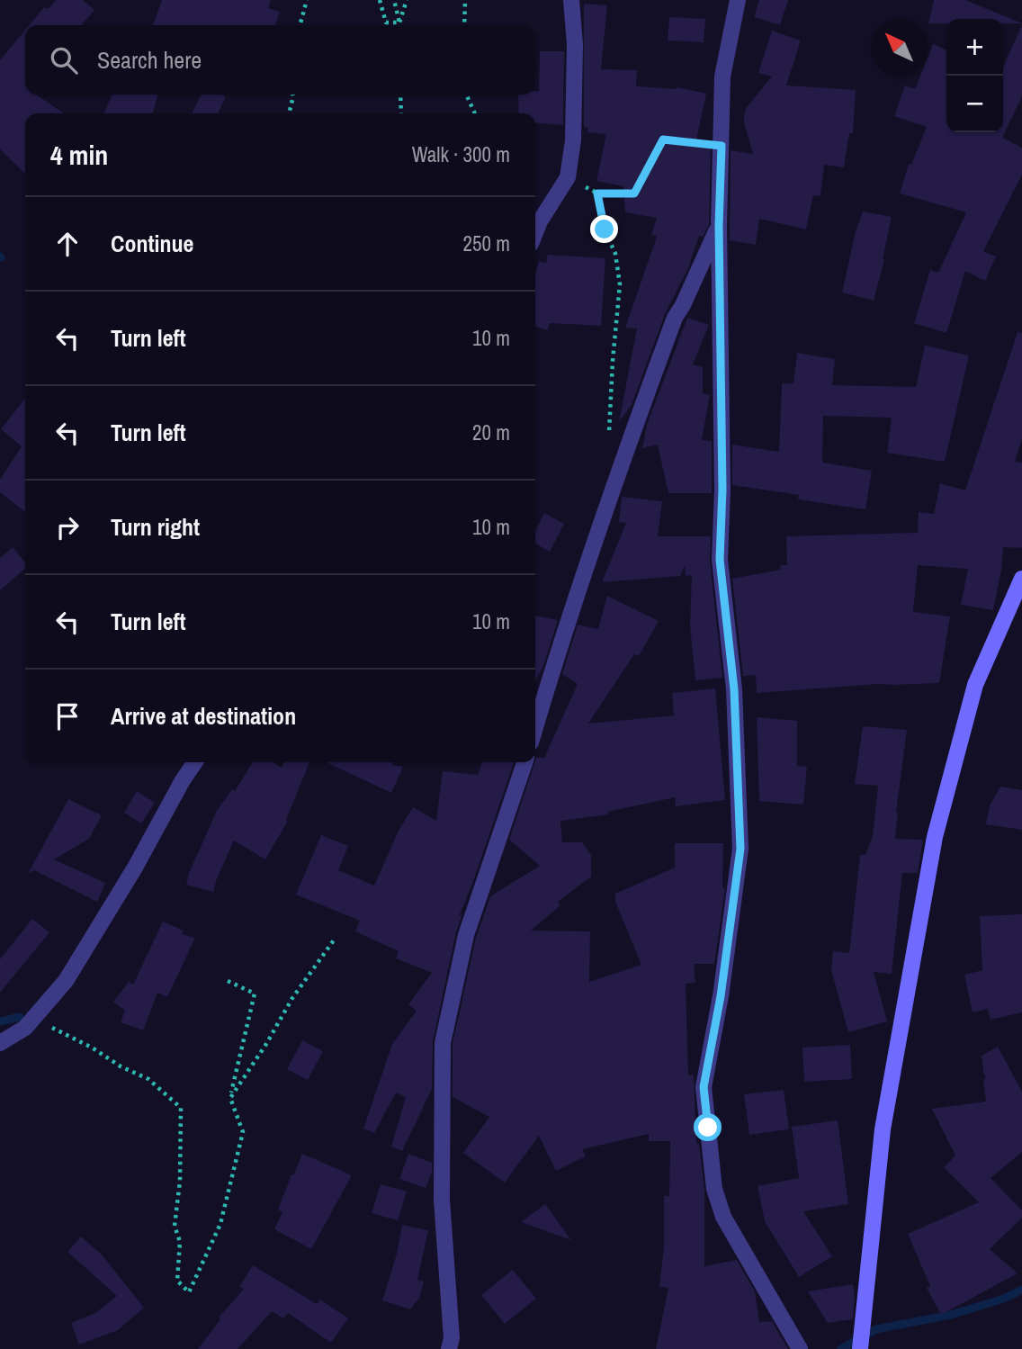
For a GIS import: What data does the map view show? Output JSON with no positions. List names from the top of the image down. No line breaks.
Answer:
{"north":"top left","page":{"map_buttons":["+","−"],"search":"Search here","heading":["4 min","Walk · 300 m"],"list":[["Continue","250 m"],["Turn left","10 m"],["Turn left","20 m"],["Turn right","10 m"],["Turn left","10 m"],"Arrive at destination"]}}
